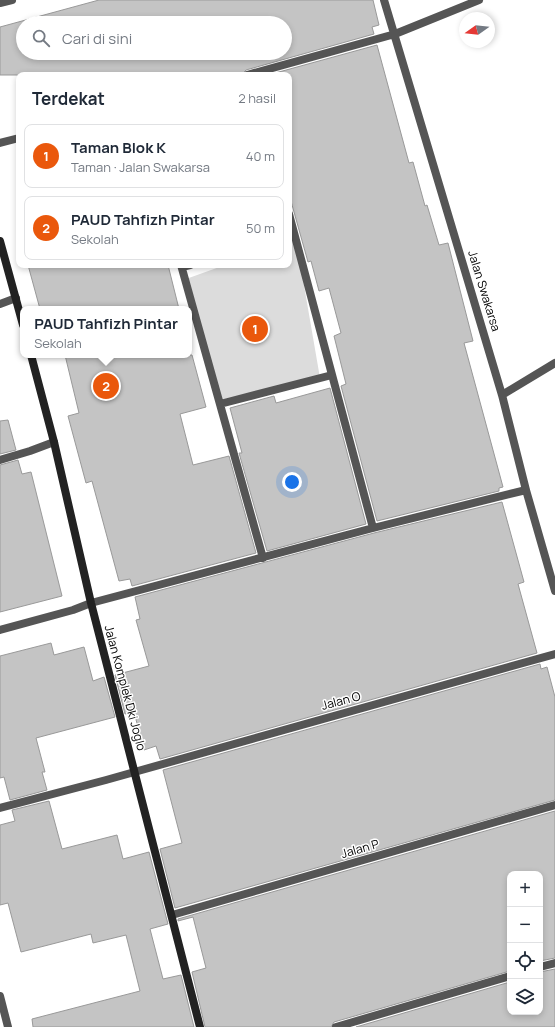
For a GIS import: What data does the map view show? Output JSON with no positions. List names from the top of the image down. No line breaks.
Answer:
{"streets":{"street":["Jalan Swakarsa","Jalan Komplek Dki Joglo","Jalan O","Jalan P"]},"crossings":[["Jalan Komplek Dki Joglo","Jalan O"],["Jalan Komplek Dki Joglo","Jalan P"]],"north":"left","page":{"search":"Cari di sini","heading":["Terdekat","2 hasil"],"list":[{"mark":"1","name":"Taman Blok K","note":"Taman · Jalan Swakarsa","value":"40 m"},{"mark":"2","name":"PAUD Tahfizh Pintar","note":"Sekolah","value":"50 m"}],"popup":["PAUD Tahfizh Pintar","Sekolah"],"pins":["1","2"],"map_buttons":["+","−"]}}
